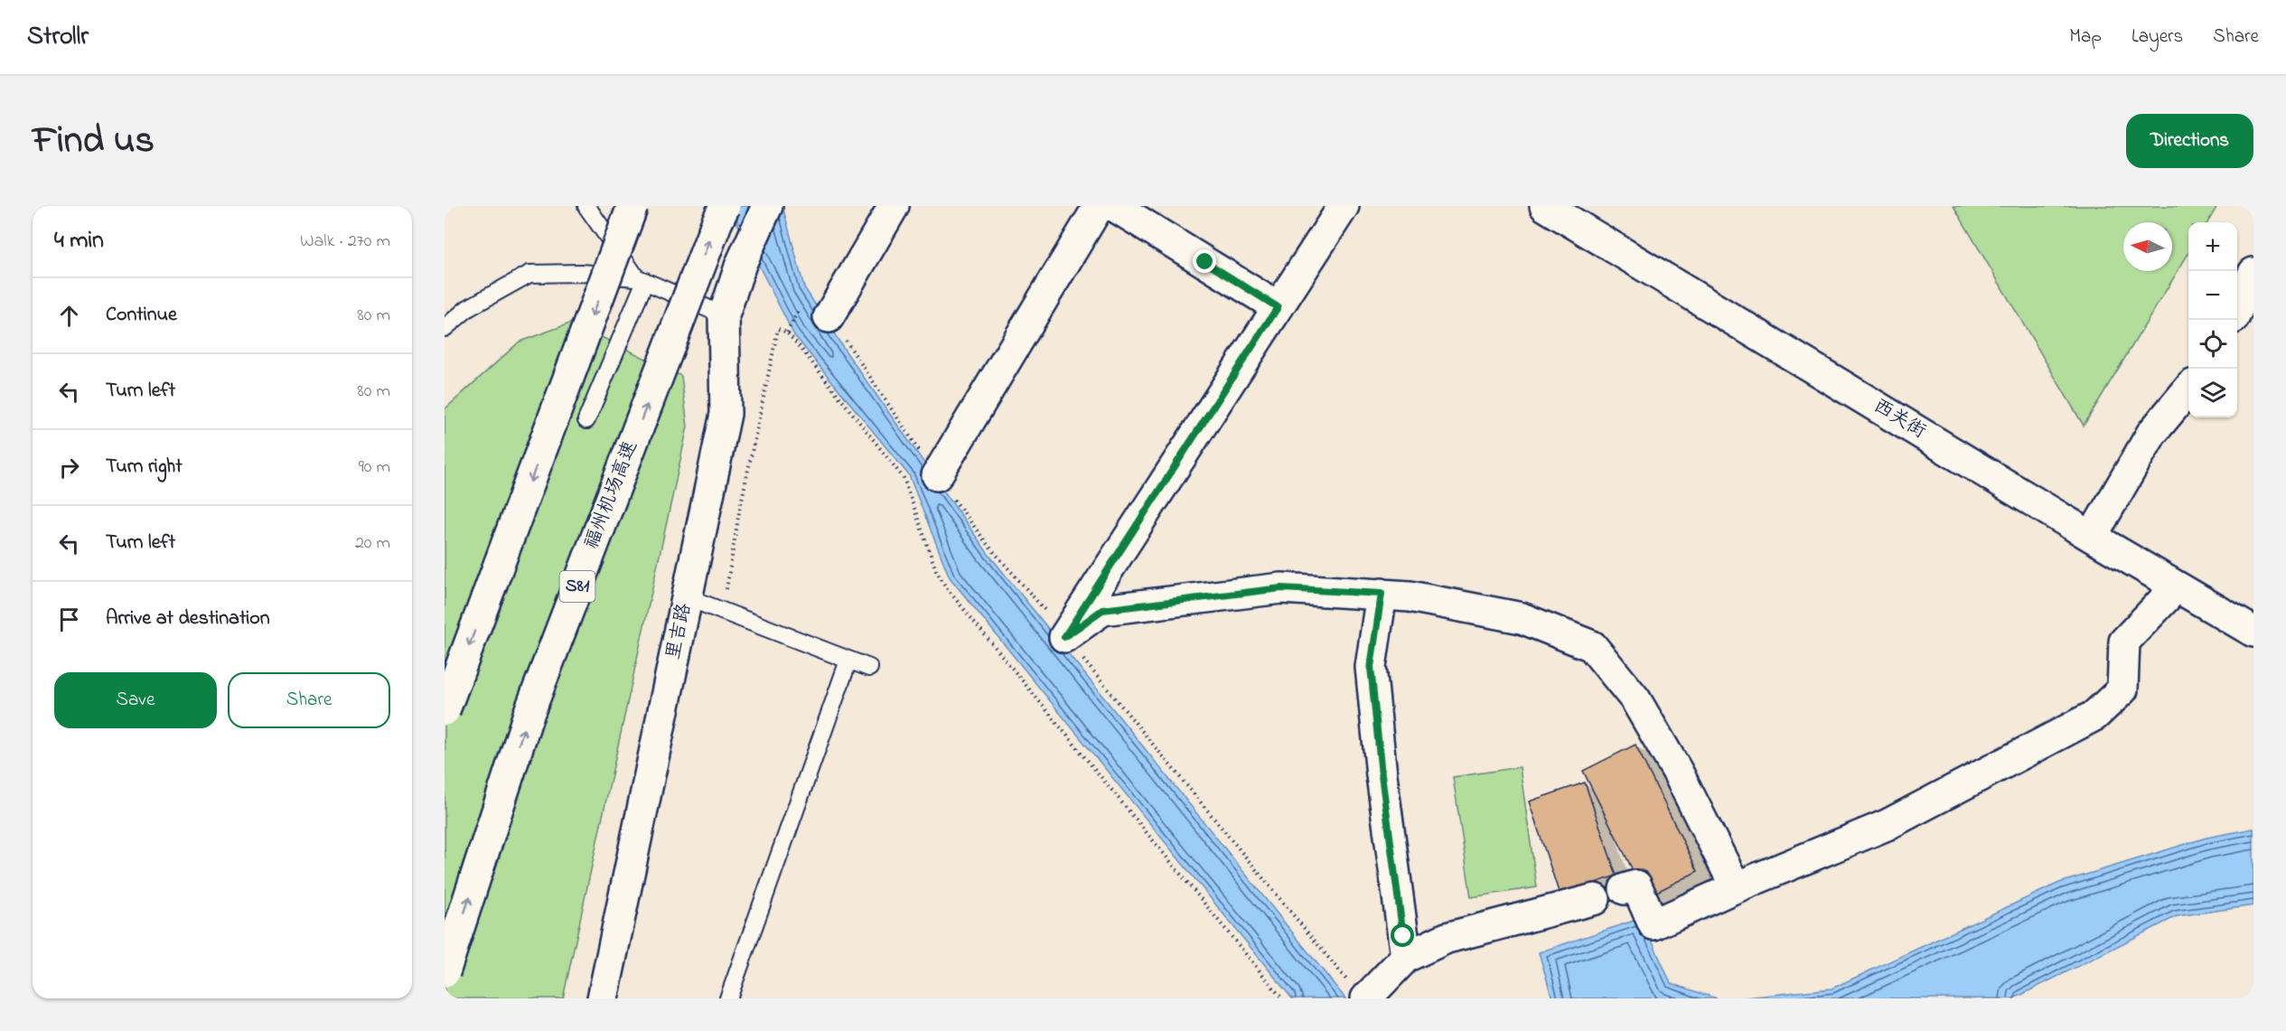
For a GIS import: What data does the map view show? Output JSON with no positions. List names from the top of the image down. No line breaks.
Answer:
{"streets":{"main road":["西关街","福州机场高速","S81","里吉路"]},"north":"left","page":{"header":"Strollr","nav":["Map","Layers","Share"],"title":"Find us","buttons":["Directions",["Save","Share"]],"heading":["4 min","Walk · 270 m"],"map_buttons":["+","−"],"list":[["Continue","80 m"],["Turn left","80 m"],["Turn right","90 m"],["Turn left","20 m"],"Arrive at destination"]}}
